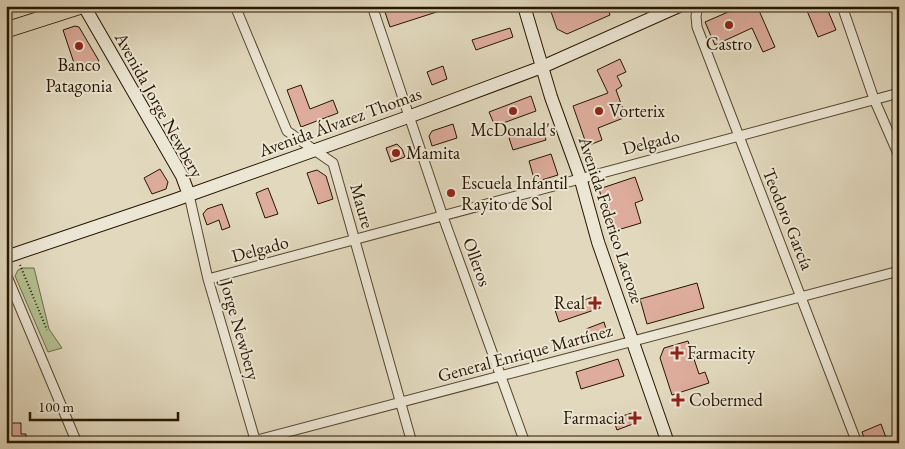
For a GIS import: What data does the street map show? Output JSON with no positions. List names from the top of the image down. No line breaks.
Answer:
{"streets":{"main road":["Avenida Jorge Newbery","Avenida Álvarez Thomas","Avenida Federico Lacroze"],"street":["Delgado","Maure","Teodoro García","Olleros","Jorge Newbery","General Enrique Martínez"]},"crossings":[["Avenida Jorge Newbery","Avenida Álvarez Thomas"],["Avenida Jorge Newbery","Jorge Newbery"],["Avenida Álvarez Thomas","Maure"],["Avenida Álvarez Thomas","Avenida Federico Lacroze"],["Avenida Álvarez Thomas","Olleros"],["Avenida Álvarez Thomas","Jorge Newbery"],["Delgado","Maure"],["Delgado","Teodoro García"],["Delgado","Avenida Federico Lacroze"],["Delgado","Olleros"],["Delgado","Jorge Newbery"],["Maure","General Enrique Martínez"],["Teodoro García","General Enrique Martínez"],["Avenida Federico Lacroze","General Enrique Martínez"],["Olleros","General Enrique Martínez"],["Jorge Newbery","General Enrique Martínez"]],"places":{"other":["Castro","Banco Patagonia","McDonald's","Vorterix","Mamita","Escuela Infantil Rayito de Sol"],"health":["Real","Farmacity","Cobermed","Farmacia"]},"scale_bar":"100 m"}
